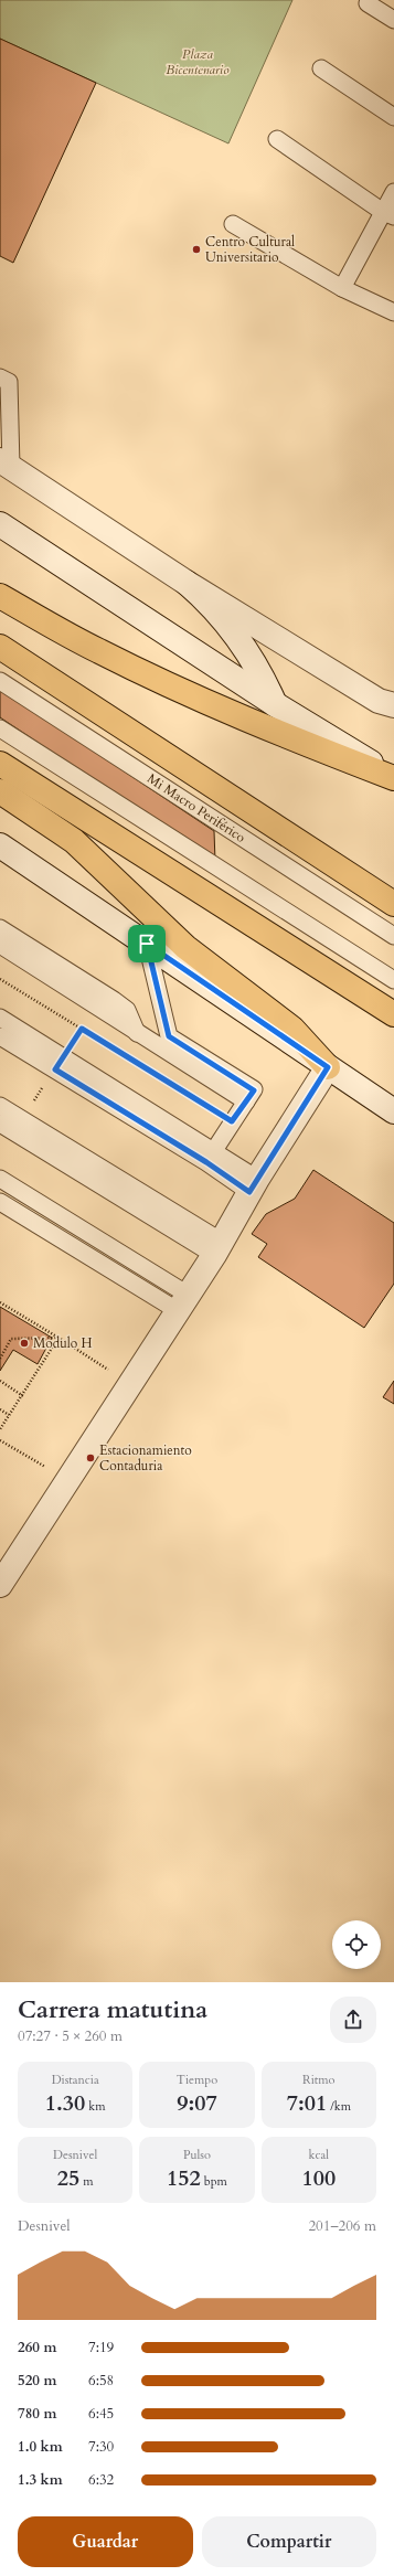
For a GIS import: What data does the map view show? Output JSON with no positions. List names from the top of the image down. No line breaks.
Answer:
{"streets":{"lane":["Mi Macro Periférico"]},"parks":["Plaza Bicentenario"],"places":["Centro Cultural Universitario","Modulo H","Estacionamiento Contaduria"],"page":{"heading":["Carrera matutina","07:27 · 5 × 260 m"],"stats":[["Distancia","1.30 km"],["Tiempo","9:07"],["Ritmo","7:01 /km"],["Desnivel","25 m"],["Pulso","152 bpm"],["kcal","100"]],"chart":["Desnivel","201–206 m"],"list":[{"name":"260 m","note":"7:19"},{"name":"520 m","note":"6:58"},{"name":"780 m","note":"6:45"},{"name":"1.0 km","note":"7:30"},{"name":"1.3 km","note":"6:32"}],"buttons":["Guardar","Compartir"]}}
